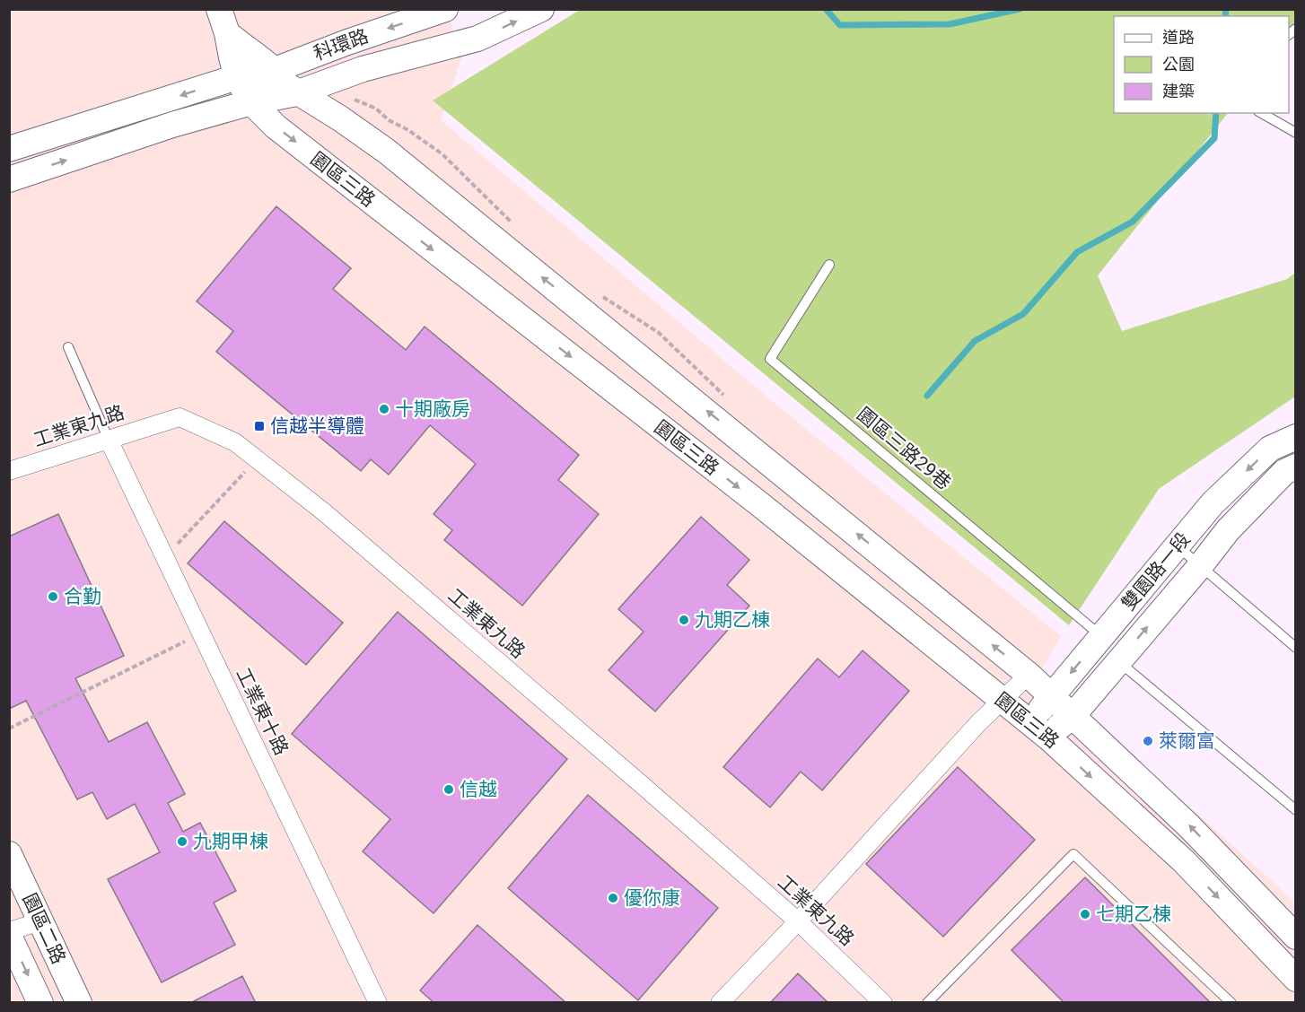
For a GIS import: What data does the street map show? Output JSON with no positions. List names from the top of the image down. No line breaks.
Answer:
{"streets":{"street":["科環路","園區三路","工業東九路","雙園路一段","工業東十路","園區二路"],"lane":["園區三路29巷"]},"crossings":[["科環路","園區三路"],["園區三路","雙園路一段"],["工業東九路","工業東十路"],["園區三路29巷","雙園路一段"]],"places":{"other":["十期廠房","合勤","九期乙棟","萊爾富","信越","九期甲棟","優你康","七期乙棟"],"transit":["信越半導體"]},"legend":["道路","公園","建築"]}
